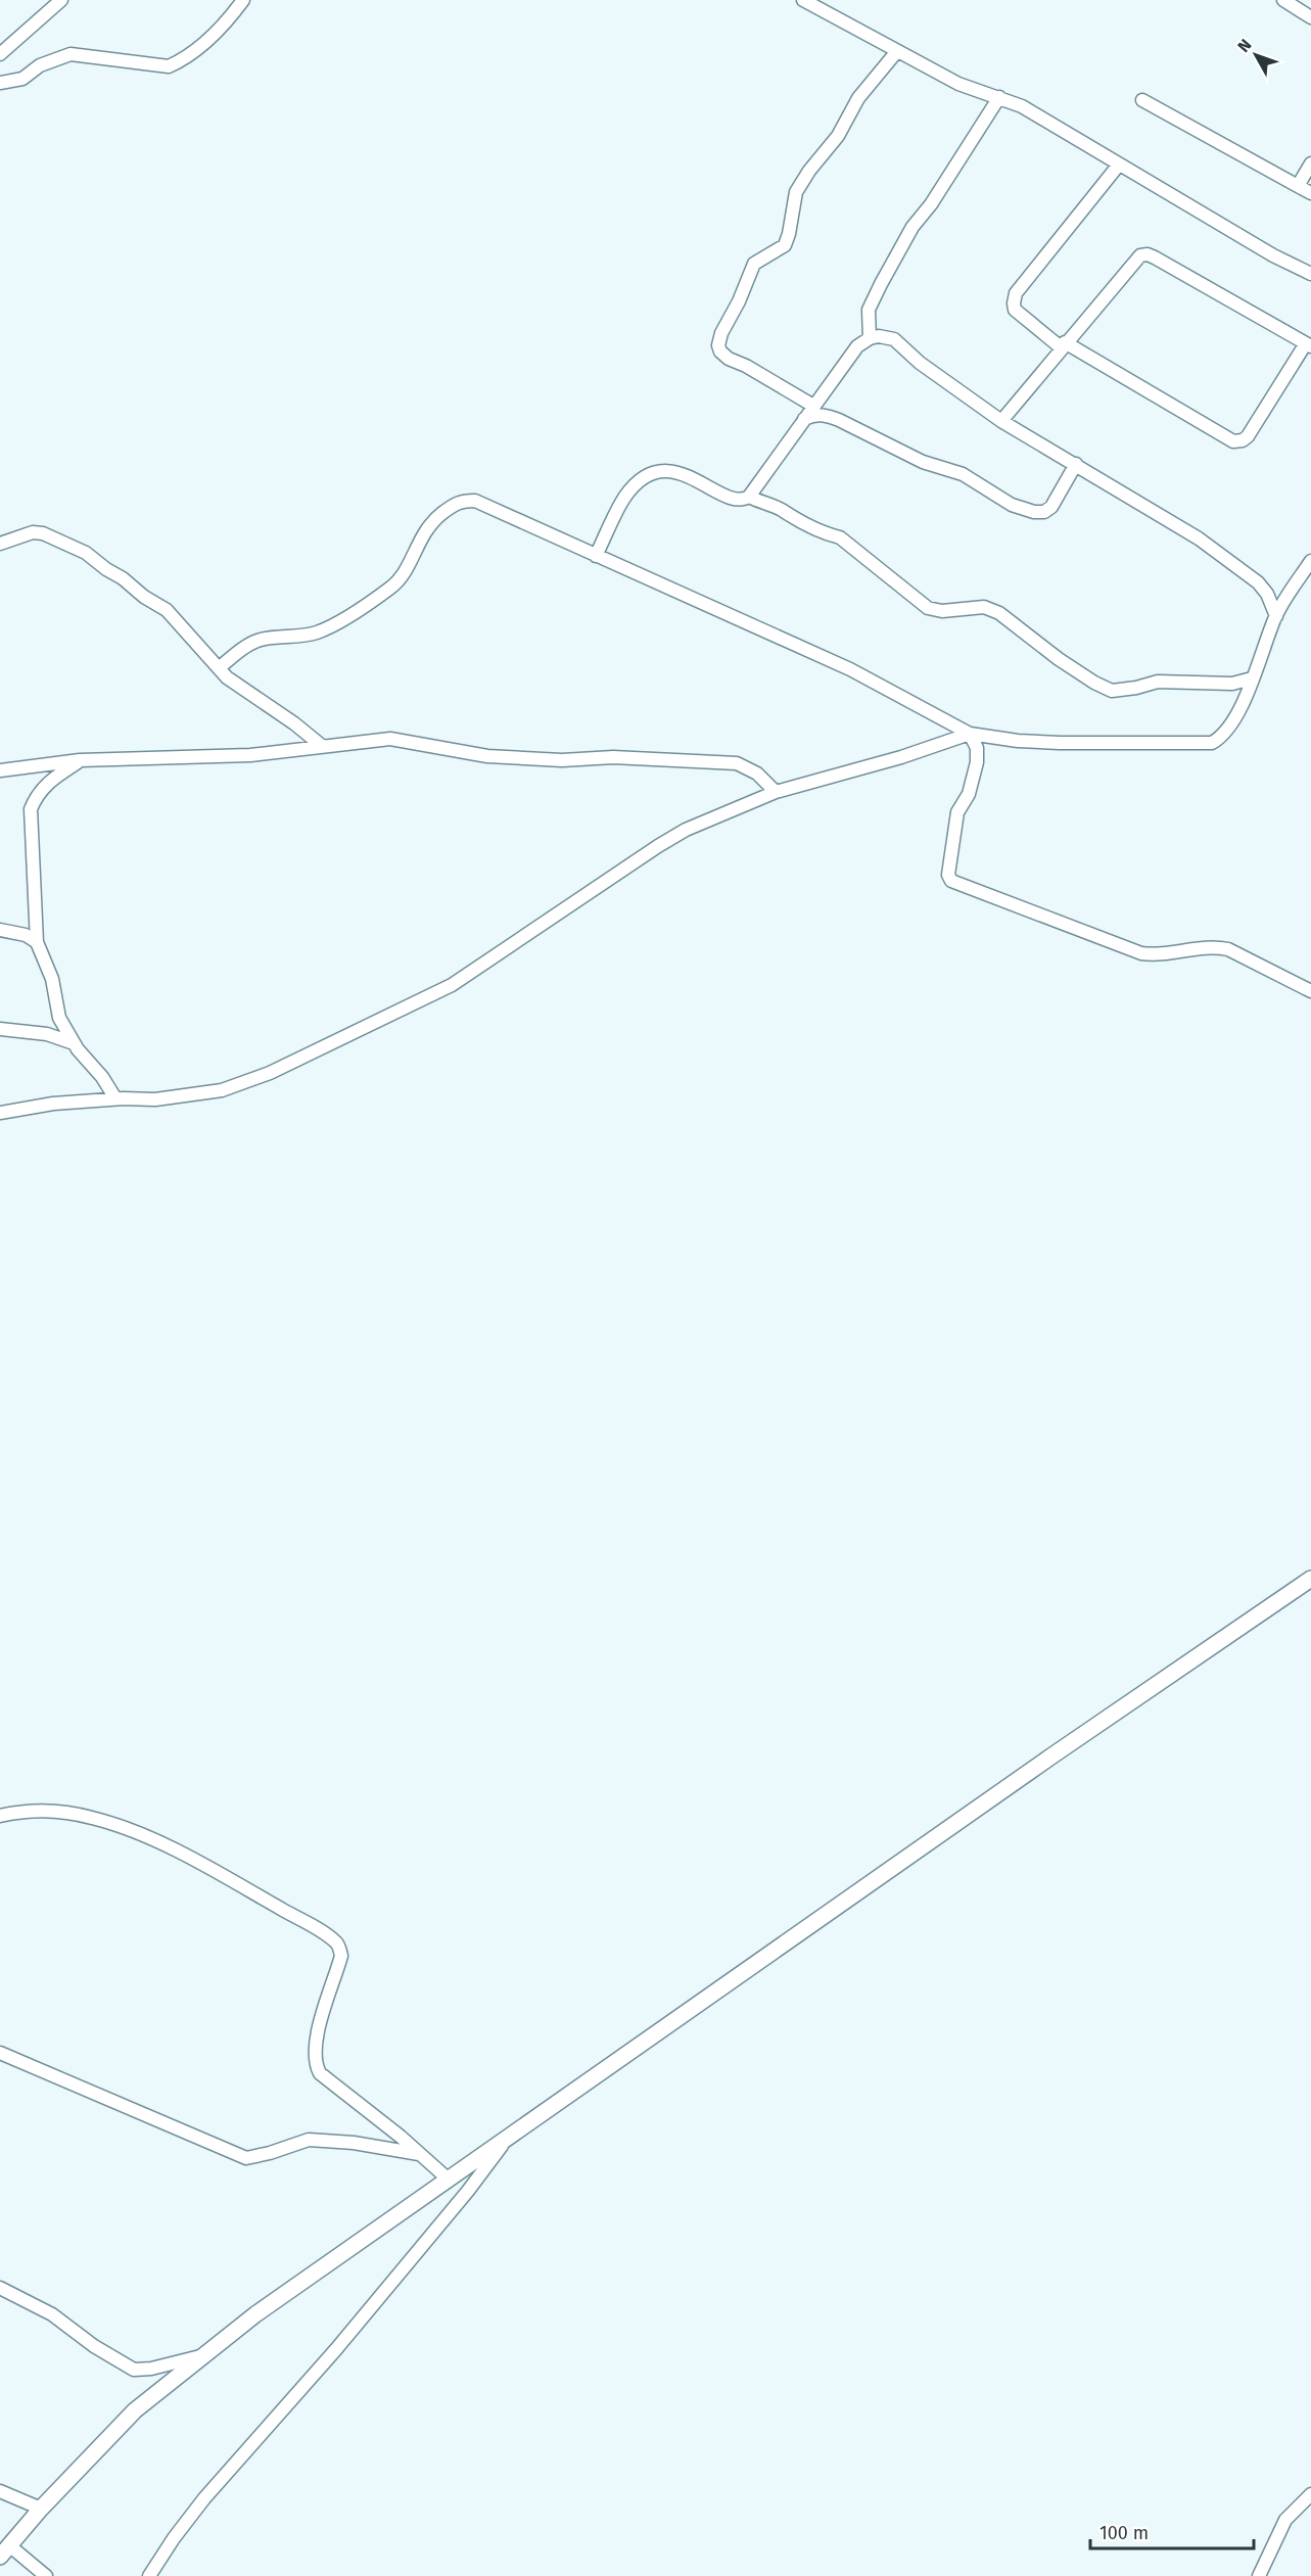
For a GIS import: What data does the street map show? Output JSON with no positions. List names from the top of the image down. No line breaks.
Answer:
{"scale_bar":"100 m","north":"top left"}
